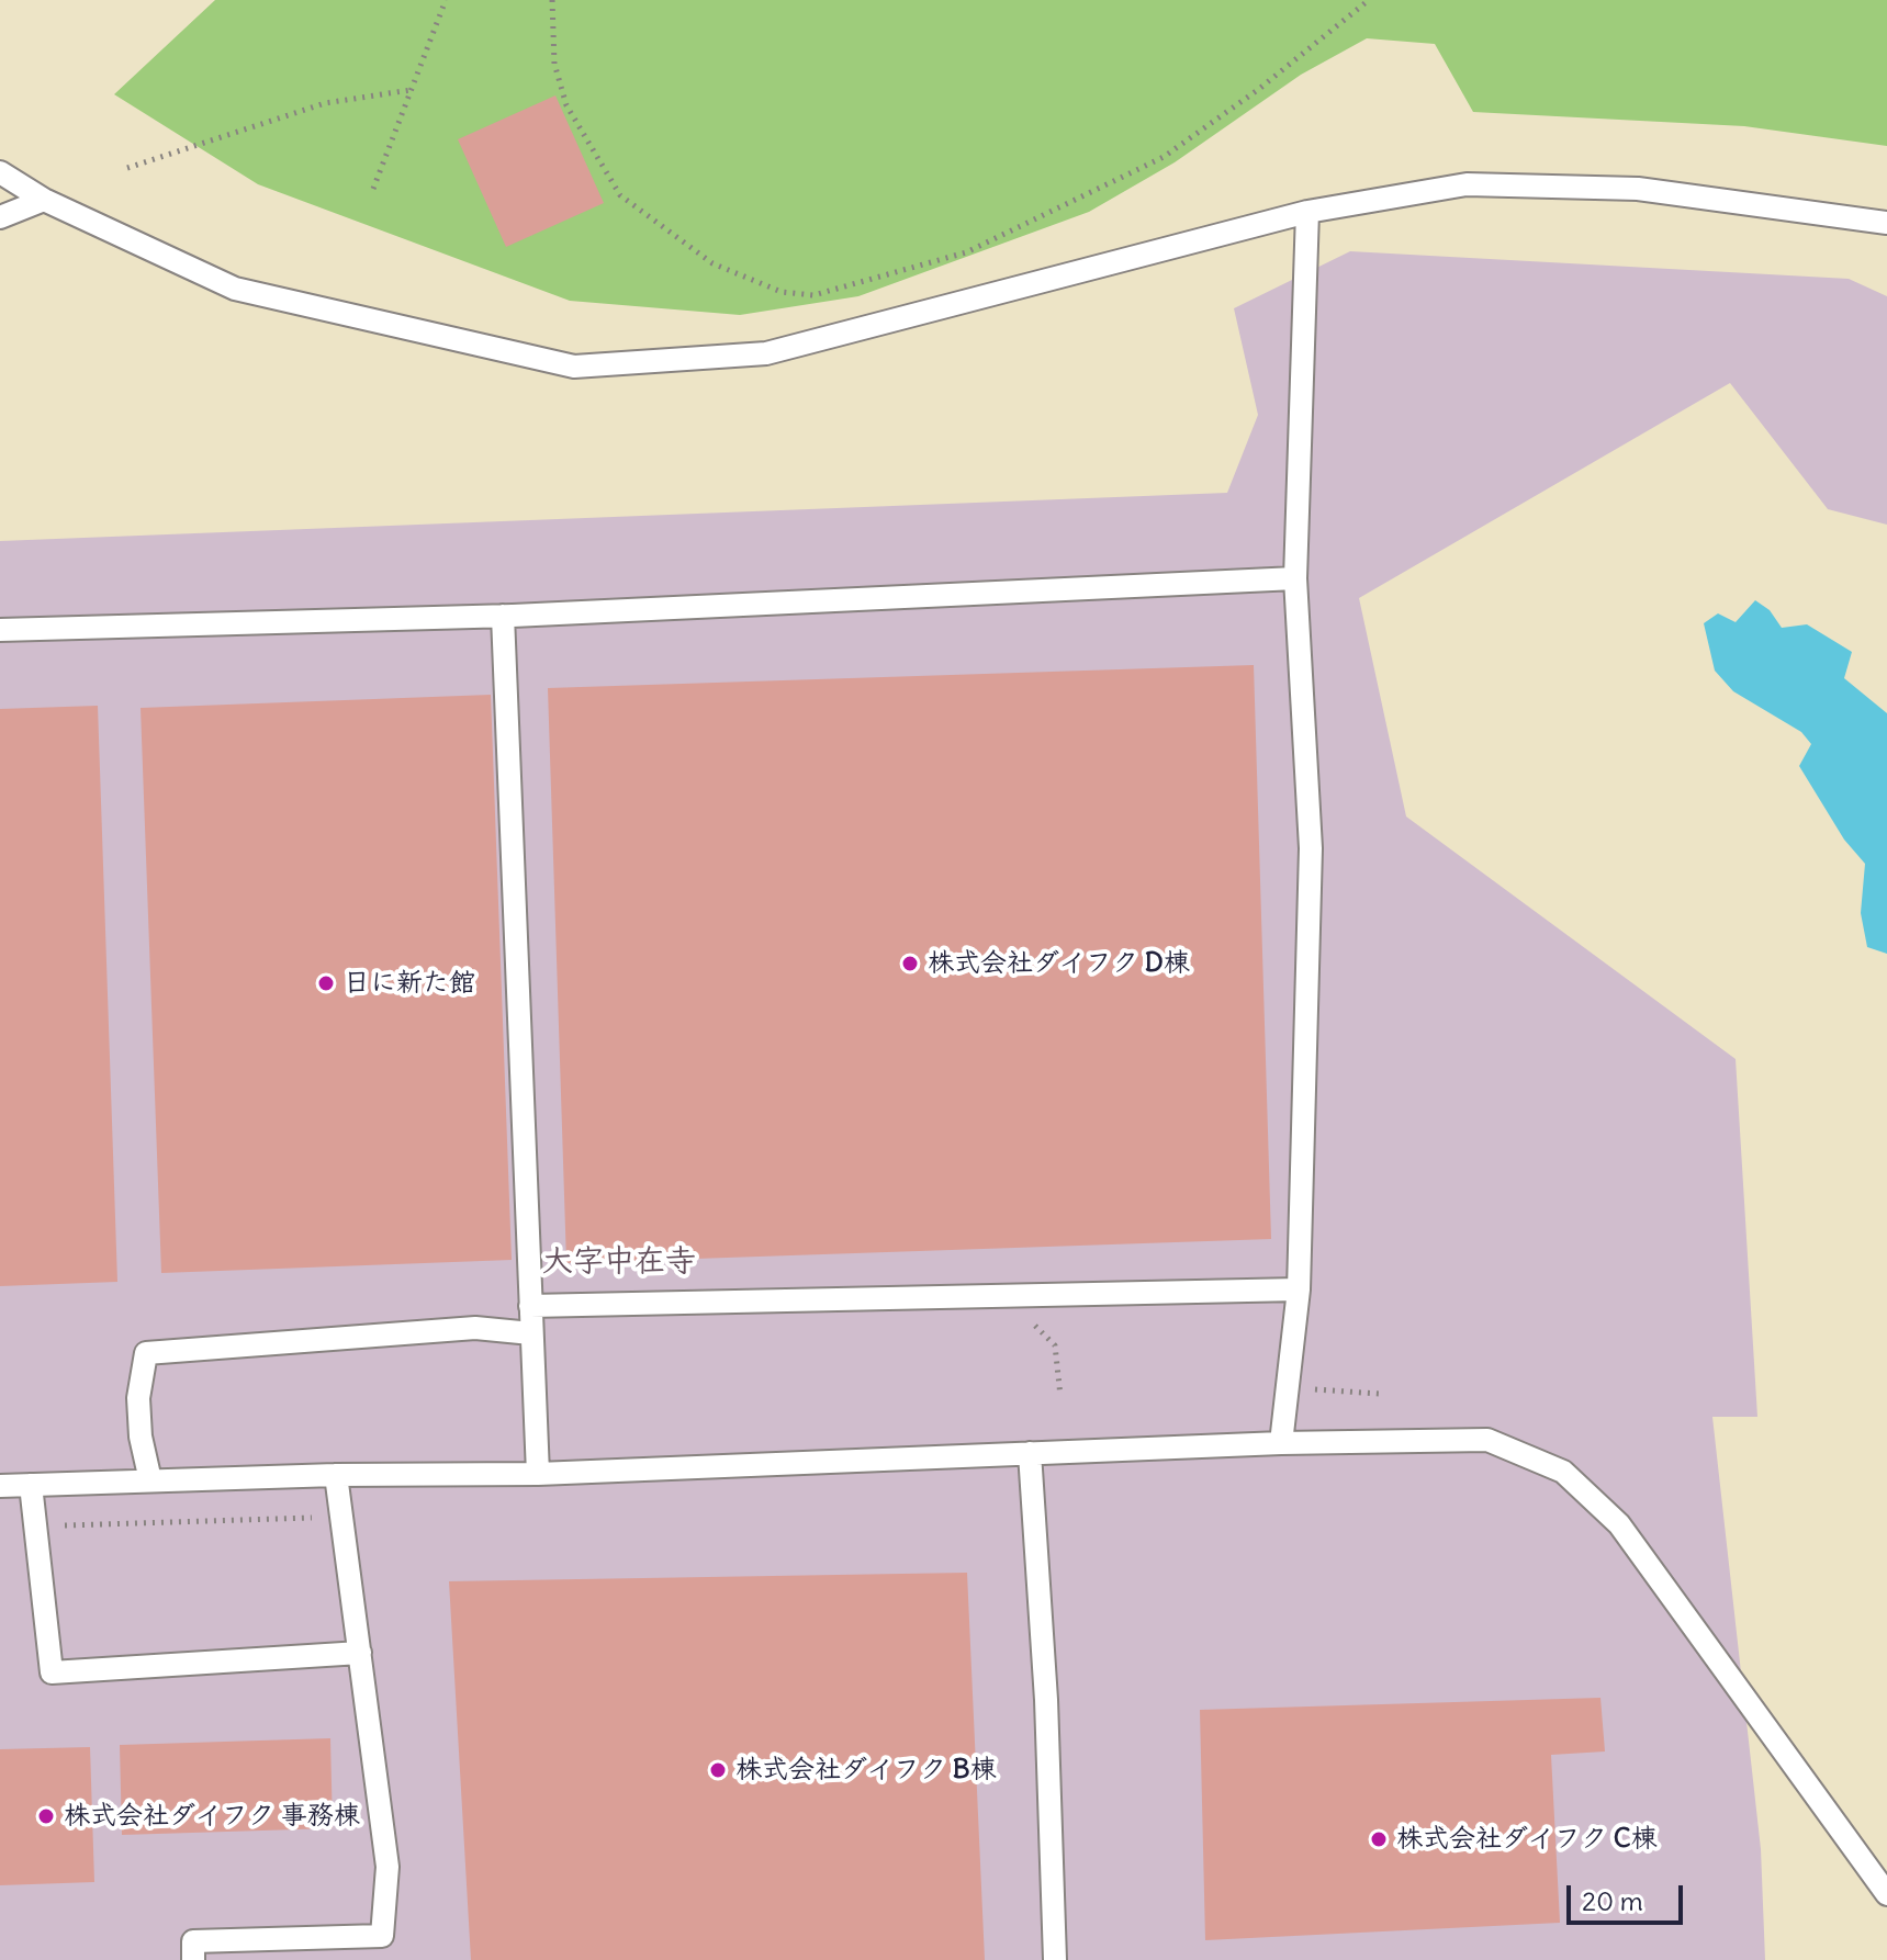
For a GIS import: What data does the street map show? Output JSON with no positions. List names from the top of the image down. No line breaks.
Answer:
{"districts":["大字中在寺"],"places":["株式会社ダイフク D棟","日に新た館","株式会社ダイフク B棟","株式会社ダイフク 事務棟","株式会社ダイフク C棟"],"scale_bar":"20 m"}
